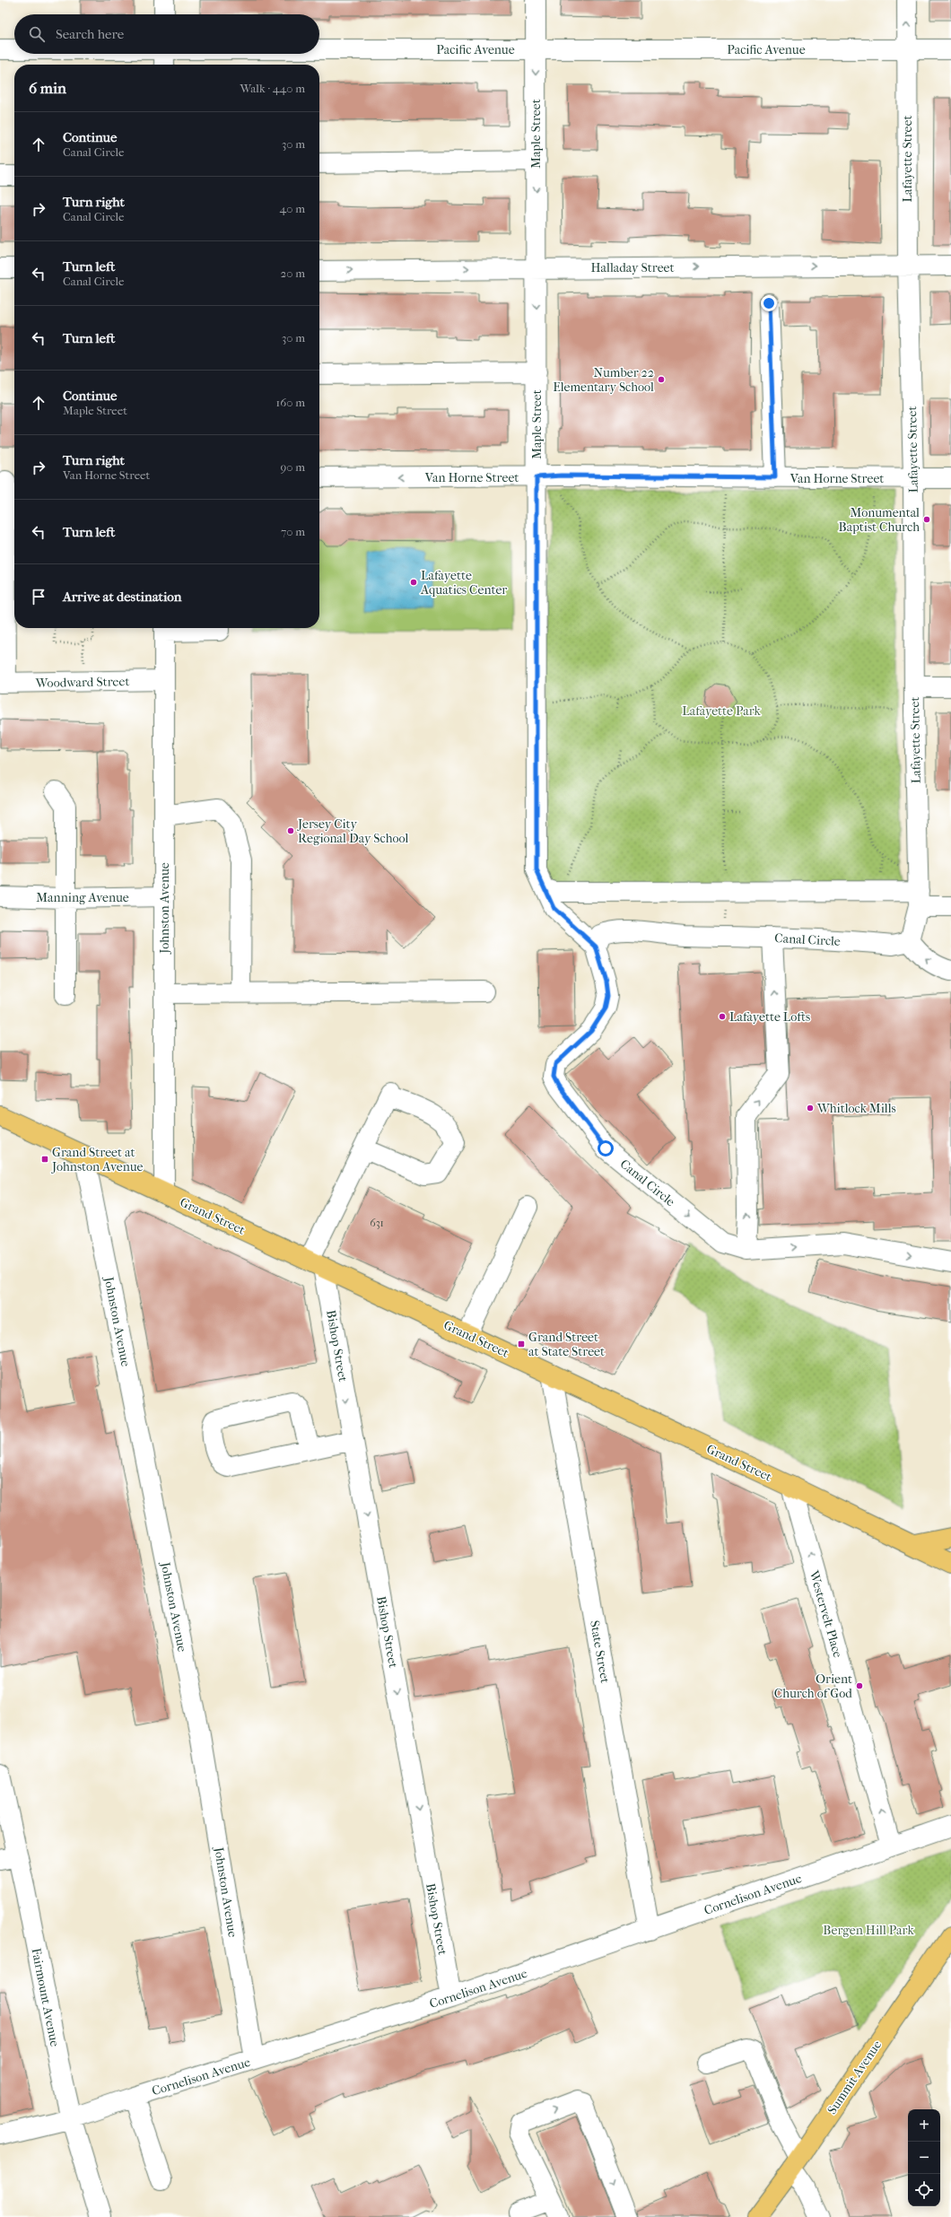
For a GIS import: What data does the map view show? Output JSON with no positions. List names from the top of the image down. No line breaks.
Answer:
{"streets":{"main road":["Grand Street","Summit Avenue"],"street":["Pacific Avenue","Maple Street","Lafayette Street","Halladay Street","Van Horne Street","Woodward Street","Manning Avenue","Johnston Avenue","Canal Circle","Bishop Street","Westervelt Place","State Street","Cornelison Avenue","Fairmount Avenue"]},"crossings":[["Pacific Avenue","Maple Street"],["Pacific Avenue","Lafayette Street"],["Maple Street","Halladay Street"],["Maple Street","Van Horne Street"],["Maple Street","Canal Circle"],["Lafayette Street","Halladay Street"],["Lafayette Street","Van Horne Street"],["Lafayette Street","Canal Circle"],["Woodward Street","Johnston Avenue"],["Manning Avenue","Johnston Avenue"],["Johnston Avenue","Grand Street"],["Johnston Avenue","Cornelison Avenue"],["Grand Street","Bishop Street"],["Grand Street","Westervelt Place"],["Grand Street","State Street"],["Bishop Street","Cornelison Avenue"],["Westervelt Place","Cornelison Avenue"],["State Street","Cornelison Avenue"],["Cornelison Avenue","Fairmount Avenue"]],"one_way":["Bishop Street","Westervelt Place"],"parks":["Lafayette Park","Bergen Hill Park"],"places":{"other":["Number 22 Elementary School","Monumental Baptist Church","Lafayette Aquatics Center","Jersey City Regional Day School","Lafayette Lofts","Whitlock Mills","Orient Church of God"],"transit":["Grand Street at Johnston Avenue","Grand Street at State Street"]},"house_numbers":["631"],"page":{"search":"Search here","heading":["6 min","Walk · 440 m"],"list":[["Continue","Canal Circle","30 m"],["Turn right","Canal Circle","40 m"],["Turn left","Canal Circle","20 m"],["Turn left","30 m"],["Continue","Maple Street","160 m"],["Turn right","Van Horne Street","90 m"],["Turn left","70 m"],"Arrive at destination"],"map_buttons":["+","−"]}}
